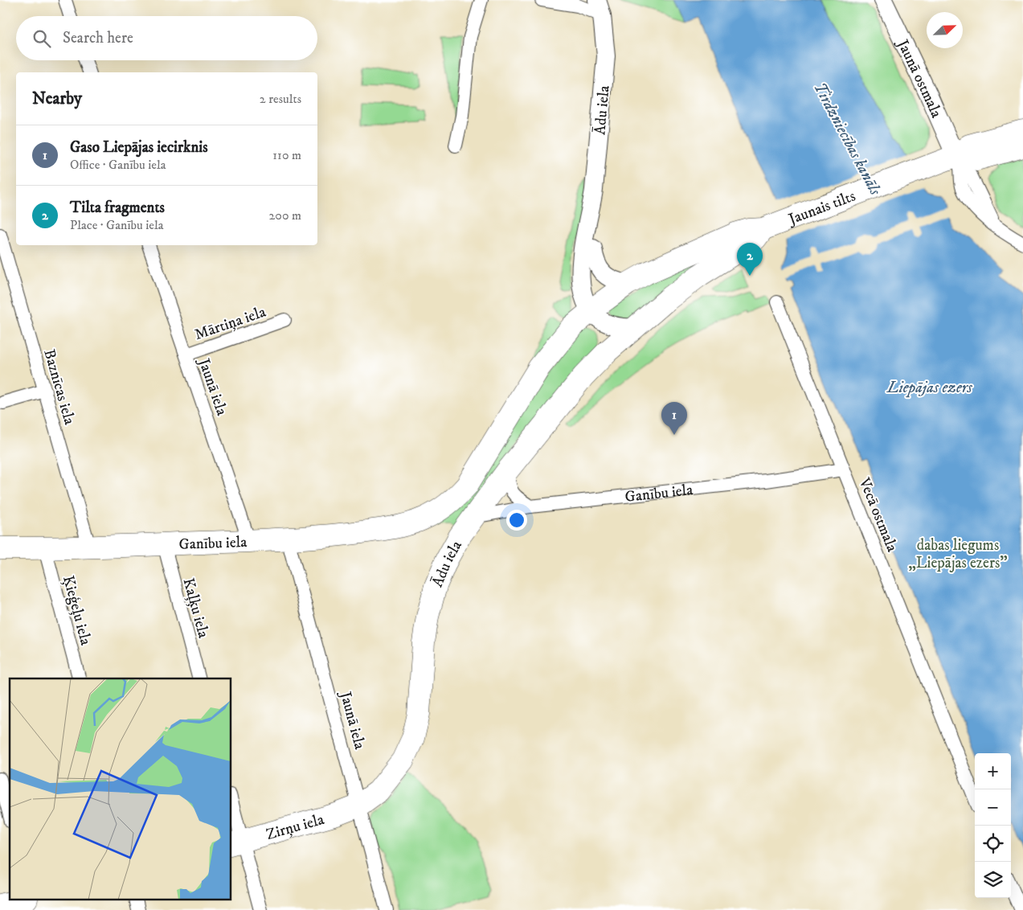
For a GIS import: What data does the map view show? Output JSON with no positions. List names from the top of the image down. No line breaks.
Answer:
{"streets":{"highway":["Ādu iela","Jaunais tilts","Ganību iela","Zirņu iela"],"main road":["Jaunā ostmala"],"street":["Mārtiņa iela","Baznīcas iela","Jaunā iela","Vecā ostmala","Kaļķu iela","Ķieģeļu iela"]},"crossings":[["Jaunā ostmala","Jaunais tilts"],["Ādu iela","Jaunā iela"],["Ādu iela","Ganību iela"],["Ādu iela","Zirņu iela"],["Mārtiņa iela","Jaunā iela"],["Baznīcas iela","Ganību iela"],["Jaunā iela","Ganību iela"],["Jaunā iela","Zirņu iela"],["Ganību iela","Vecā ostmala"],["Ganību iela","Kaļķu iela"],["Ganību iela","Ķieģeļu iela"]],"water":["Tirdzniecības kanāls","Liepājas ezers"],"parks":["dabas liegums „Liepājas ezers”"],"north":"top right","page":{"search":"Search here","heading":["Nearby","2 results"],"list":[{"mark":"1","name":"Gaso Liepājas iecirknis","note":"Office · Ganību iela","value":"110 m"},{"mark":"2","name":"Tilta fragments","note":"Place · Ganību iela","value":"200 m"}],"pins":["2","1"],"map_buttons":["+","−"]}}
